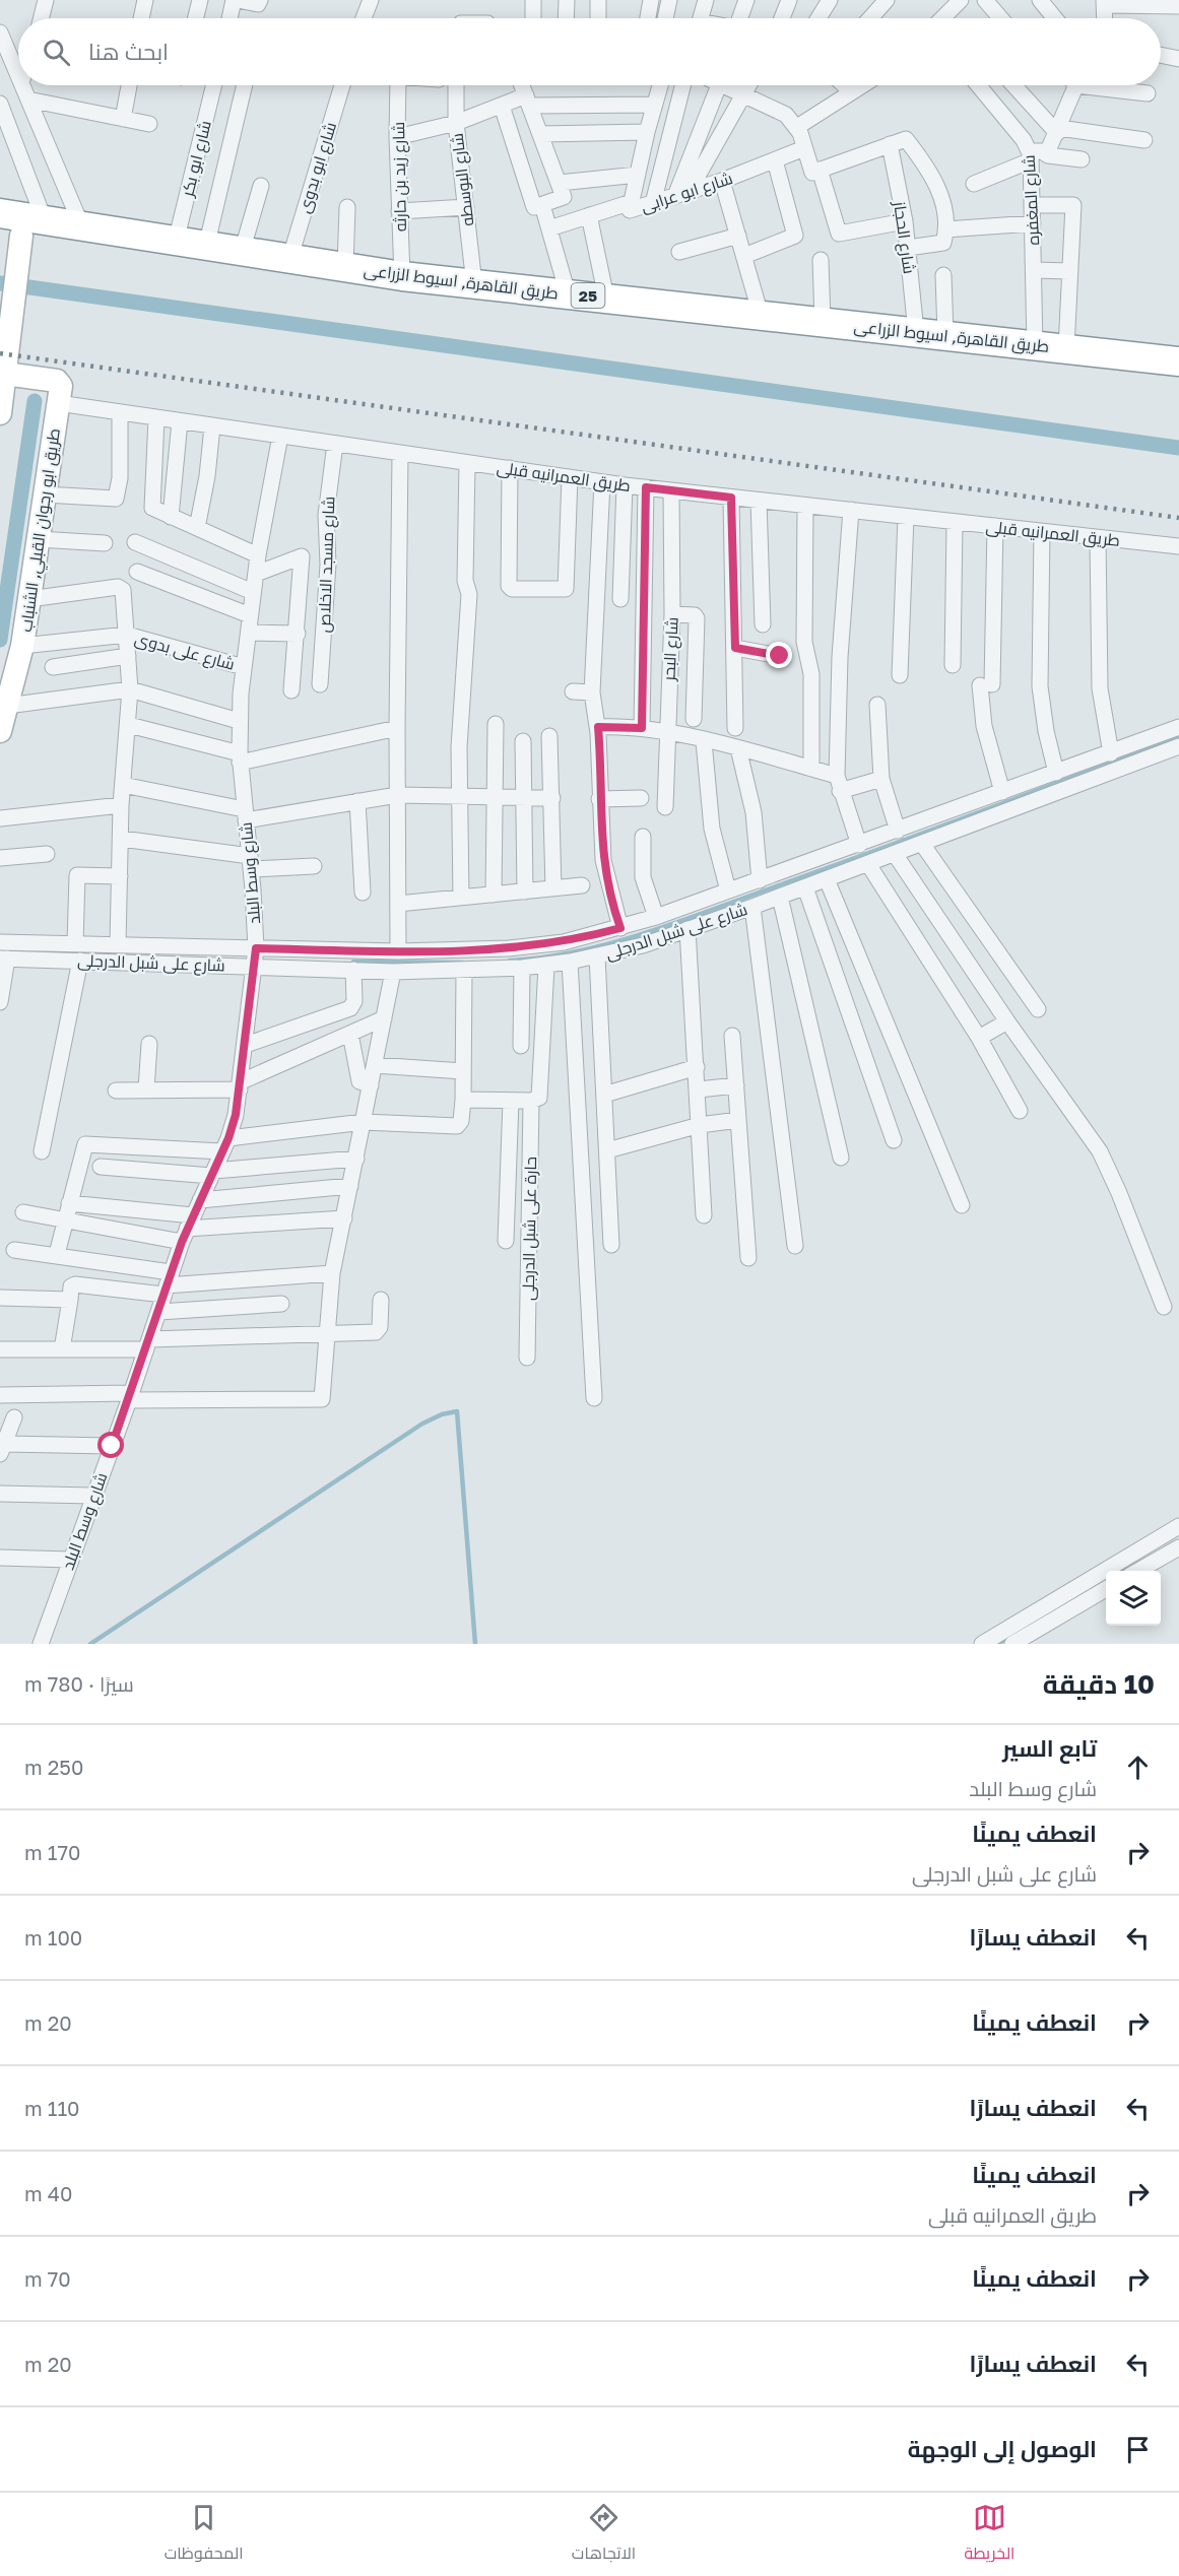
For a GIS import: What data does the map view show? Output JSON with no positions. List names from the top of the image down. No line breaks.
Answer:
{"streets":{"highway":["طريق القاهرة, اسيوط الزراعى","25"],"street":["شارع ابو بكر","شارع ابو بدوى","شارع زيد بن حارثه","شارع البوسطه","شارع ابو عرابى","شارع المغفره","شارع الحجاز","طريق العمرانيه قبلى","طريق ابو رجوان القبلي, الشنباب","شارع مسجد الاخلاص","شارع البحر","شارع على بدوى","شارع وسط البلد","شارع على شبل الدرجلى","حارة على شبل الدرجلى"]},"crossings":[["شارع ابو بكر","طريق القاهرة, اسيوط الزراعى"],["شارع ابو بدوى","طريق القاهرة, اسيوط الزراعى"],["شارع زيد بن حارثه","طريق القاهرة, اسيوط الزراعى"],["شارع البوسطه","طريق القاهرة, اسيوط الزراعى"],["شارع المغفره","طريق القاهرة, اسيوط الزراعى"],["شارع الحجاز","طريق القاهرة, اسيوط الزراعى"],["طريق العمرانيه قبلى","طريق ابو رجوان القبلي, الشنباب"],["طريق العمرانيه قبلى","شارع مسجد الاخلاص"],["طريق العمرانيه قبلى","شارع البحر"],["طريق العمرانيه قبلى","شارع وسط البلد"],["شارع على بدوى","شارع وسط البلد"],["شارع وسط البلد","شارع على شبل الدرجلى"],["شارع على شبل الدرجلى","حارة على شبل الدرجلى"]],"page":{"search":"ابحث هنا","heading":["10 دقيقة","سيرًا · 780 m"],"list":[["تابع السير","شارع وسط البلد","250 m"],["انعطف يمينًا","شارع على شبل الدرجلى","170 m"],["انعطف يسارًا","100 m"],["انعطف يمينًا","20 m"],["انعطف يسارًا","110 m"],["انعطف يمينًا","طريق العمرانيه قبلى","40 m"],["انعطف يمينًا","70 m"],["انعطف يسارًا","20 m"],"الوصول إلى الوجهة"],"nav":["الخريطة","الاتجاهات","المحفوظات"]}}
